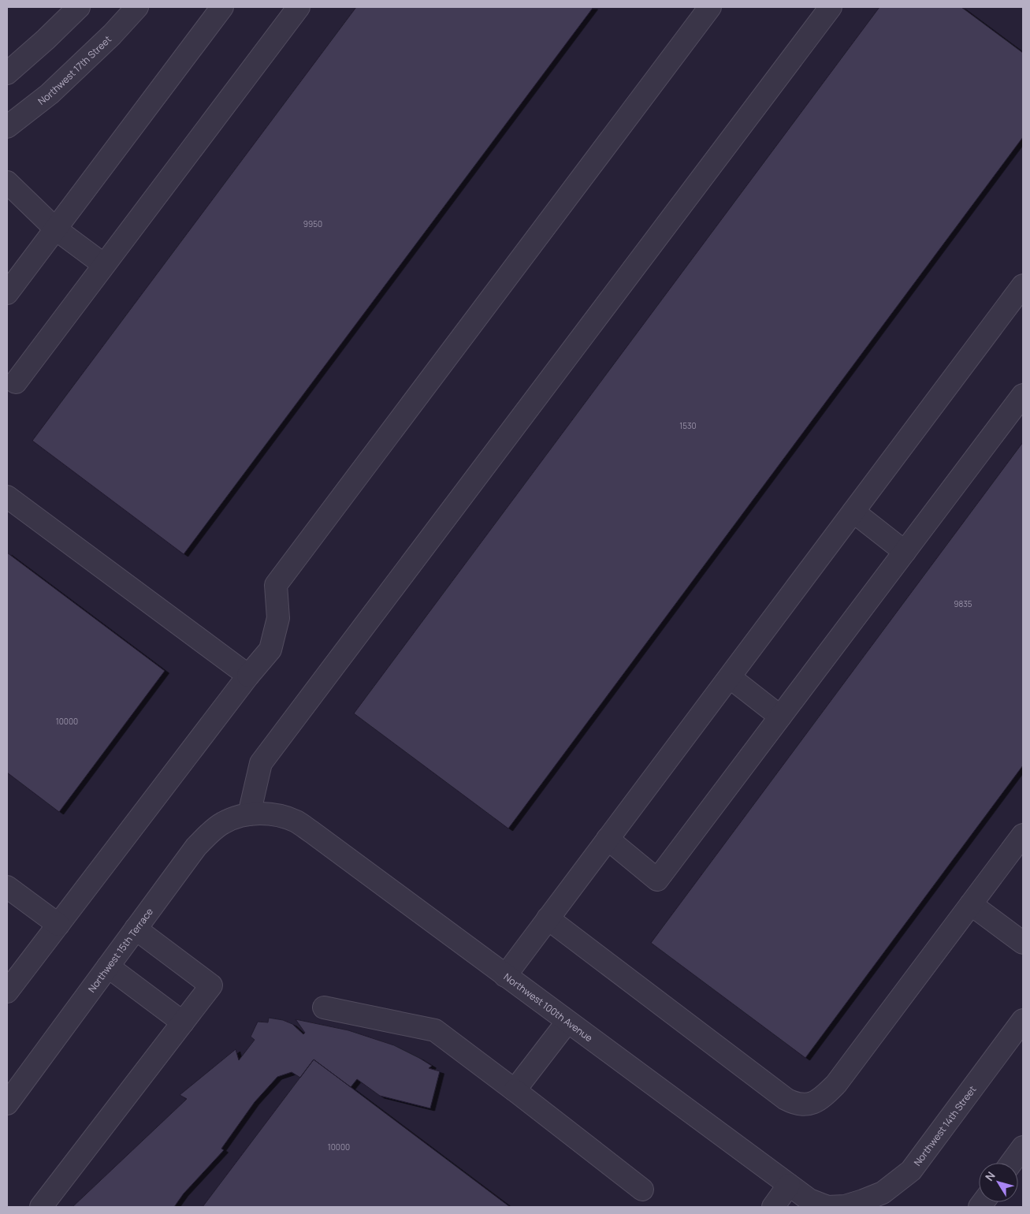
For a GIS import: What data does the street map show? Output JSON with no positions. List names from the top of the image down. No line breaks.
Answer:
{"streets":{"street":["Northwest 17th Street","Northwest 15th Terrace","Northwest 100th Avenue","Northwest 14th Street"]},"crossings":[["Northwest 15th Terrace","Northwest 100th Avenue"],["Northwest 100th Avenue","Northwest 14th Street"]],"house_numbers":["9950","1530","9835","10000","10000"],"north":"top left"}
